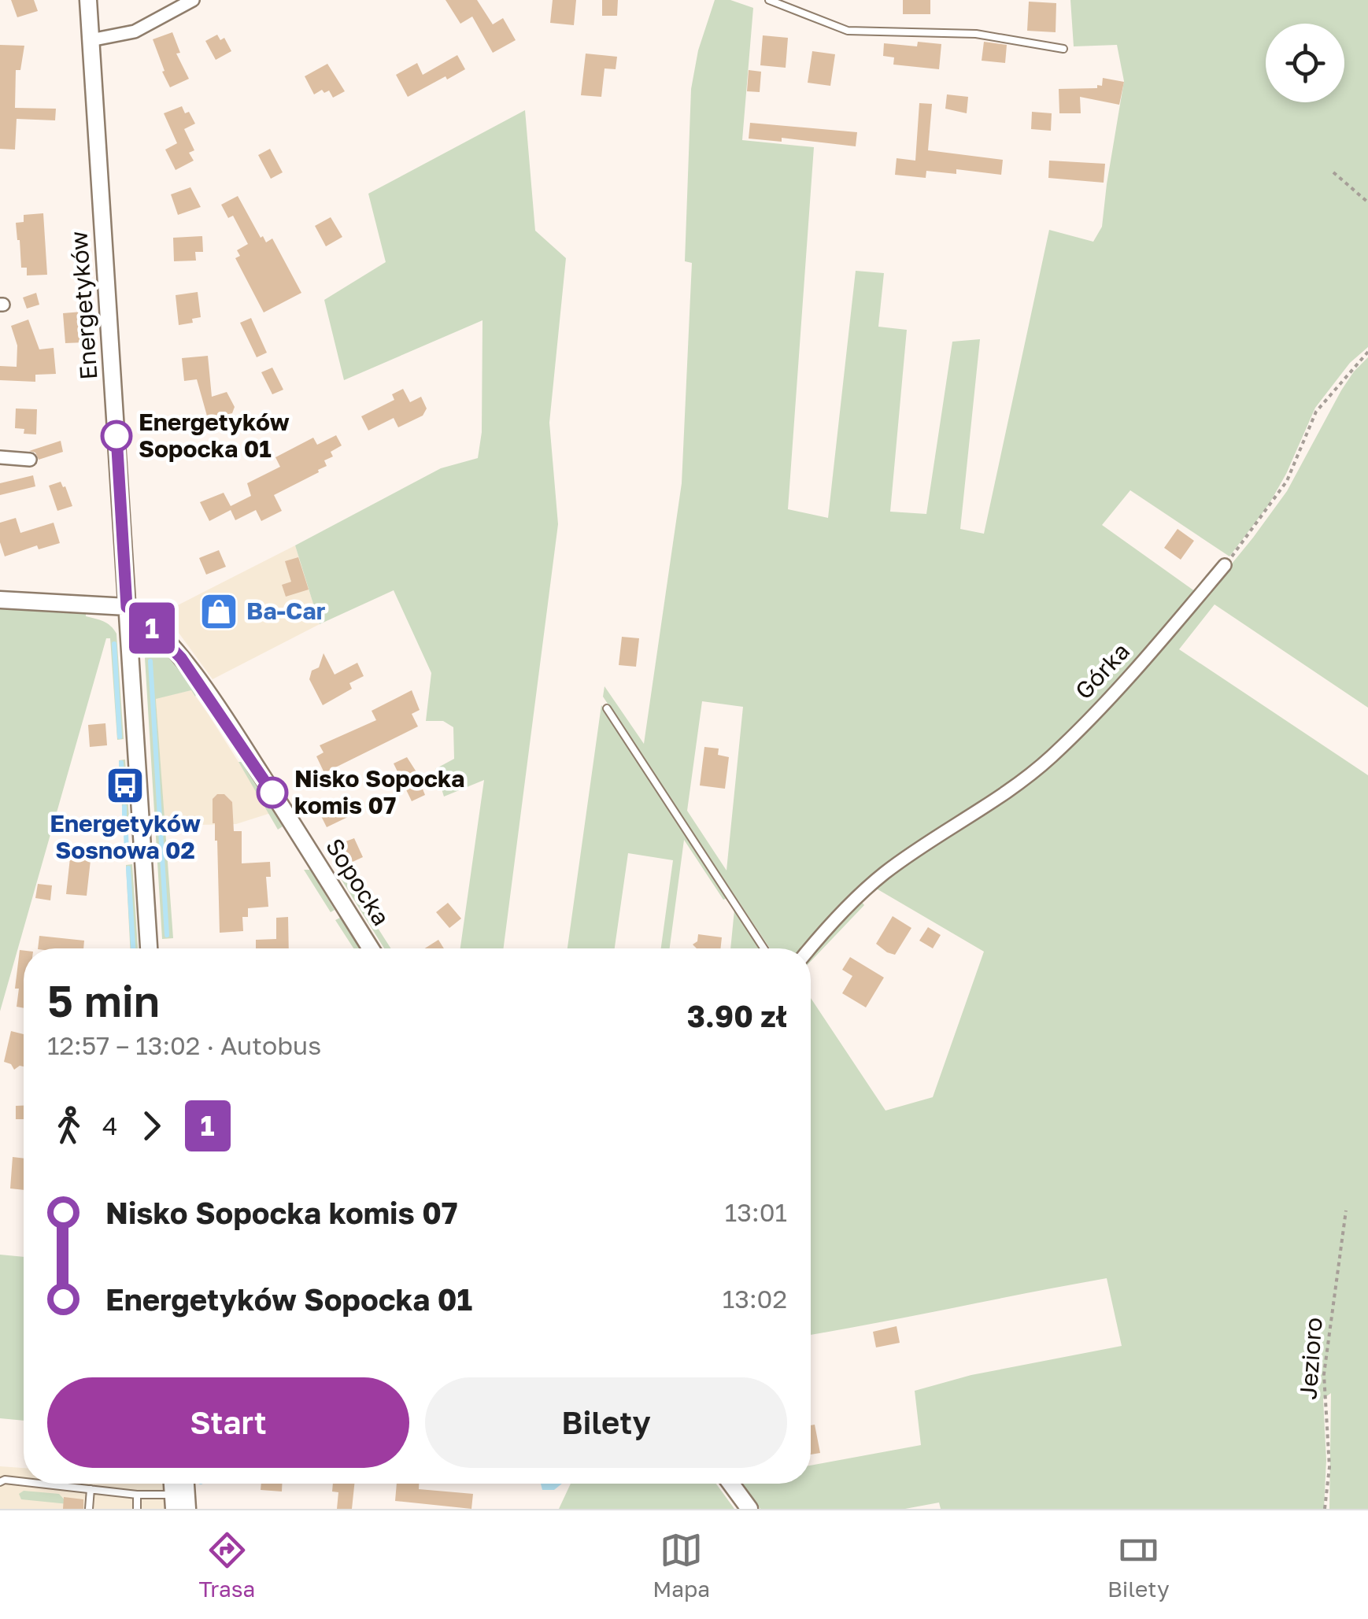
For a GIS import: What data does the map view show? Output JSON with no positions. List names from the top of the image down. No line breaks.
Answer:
{"streets":{"main road":["Energetyków","Sopocka"],"street":["Górka"],"path":["Jezioro"]},"crossings":[["Energetyków","Sopocka"]],"places":{"other":["Energetyków Sopocka 01","Nisko Sopocka komis 07"],"shop":["Ba-Car"],"bus stop":["Energetyków Sosnowa 02"]},"lines":["bus line 1"],"page":{"on_map":"1","heading":["5 min","12:57 – 13:02 · Autobus","3.90 zł"],"legs":["4","1"],"list":[{"name":"Nisko Sopocka komis 07","value":"13:01"},{"name":"Energetyków Sopocka 01","value":"13:02"}],"buttons":["Start","Bilety"],"tabs":["Trasa","Mapa","Bilety"]}}
